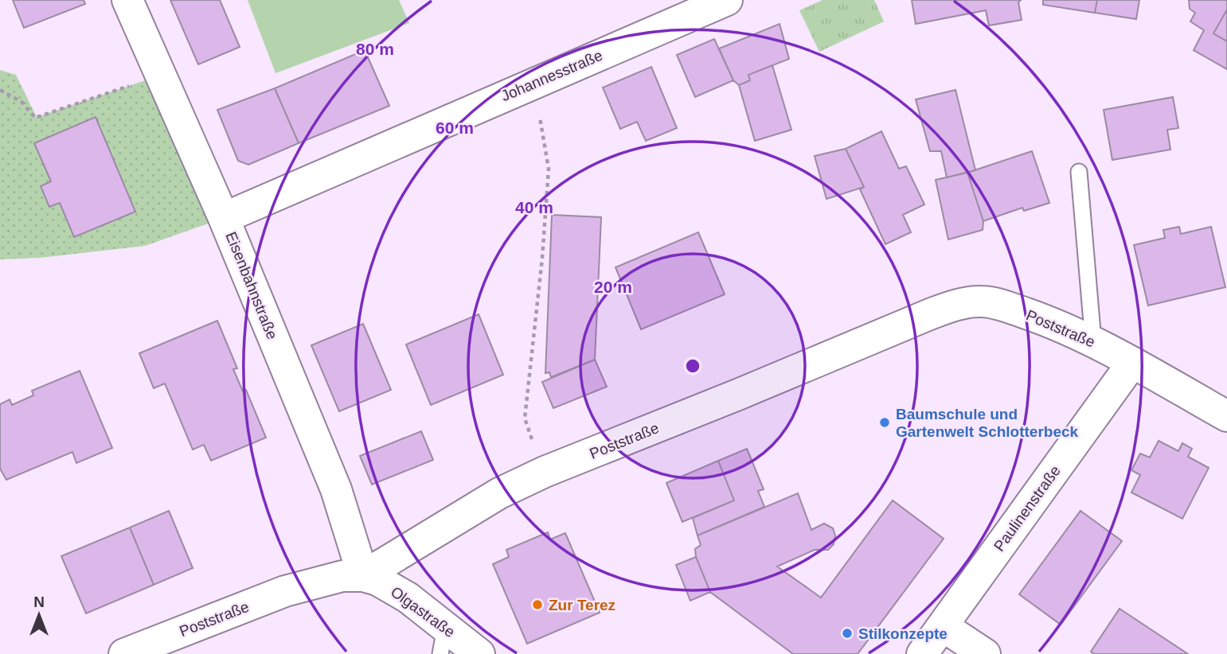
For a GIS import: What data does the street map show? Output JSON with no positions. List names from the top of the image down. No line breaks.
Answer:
{"streets":{"street":["Johannesstraße","Eisenbahnstraße","Poststraße","Paulinenstraße","Olgastraße"]},"crossings":[["Johannesstraße","Eisenbahnstraße"],["Eisenbahnstraße","Poststraße"],["Eisenbahnstraße","Olgastraße"],["Poststraße","Paulinenstraße"],["Poststraße","Olgastraße"]],"places":["Baumschule und Gartenwelt Schlotterbeck","Zur Terez","Stilkonzepte"],"north":"top","rings":["80 m","60 m","40 m","20 m"]}
